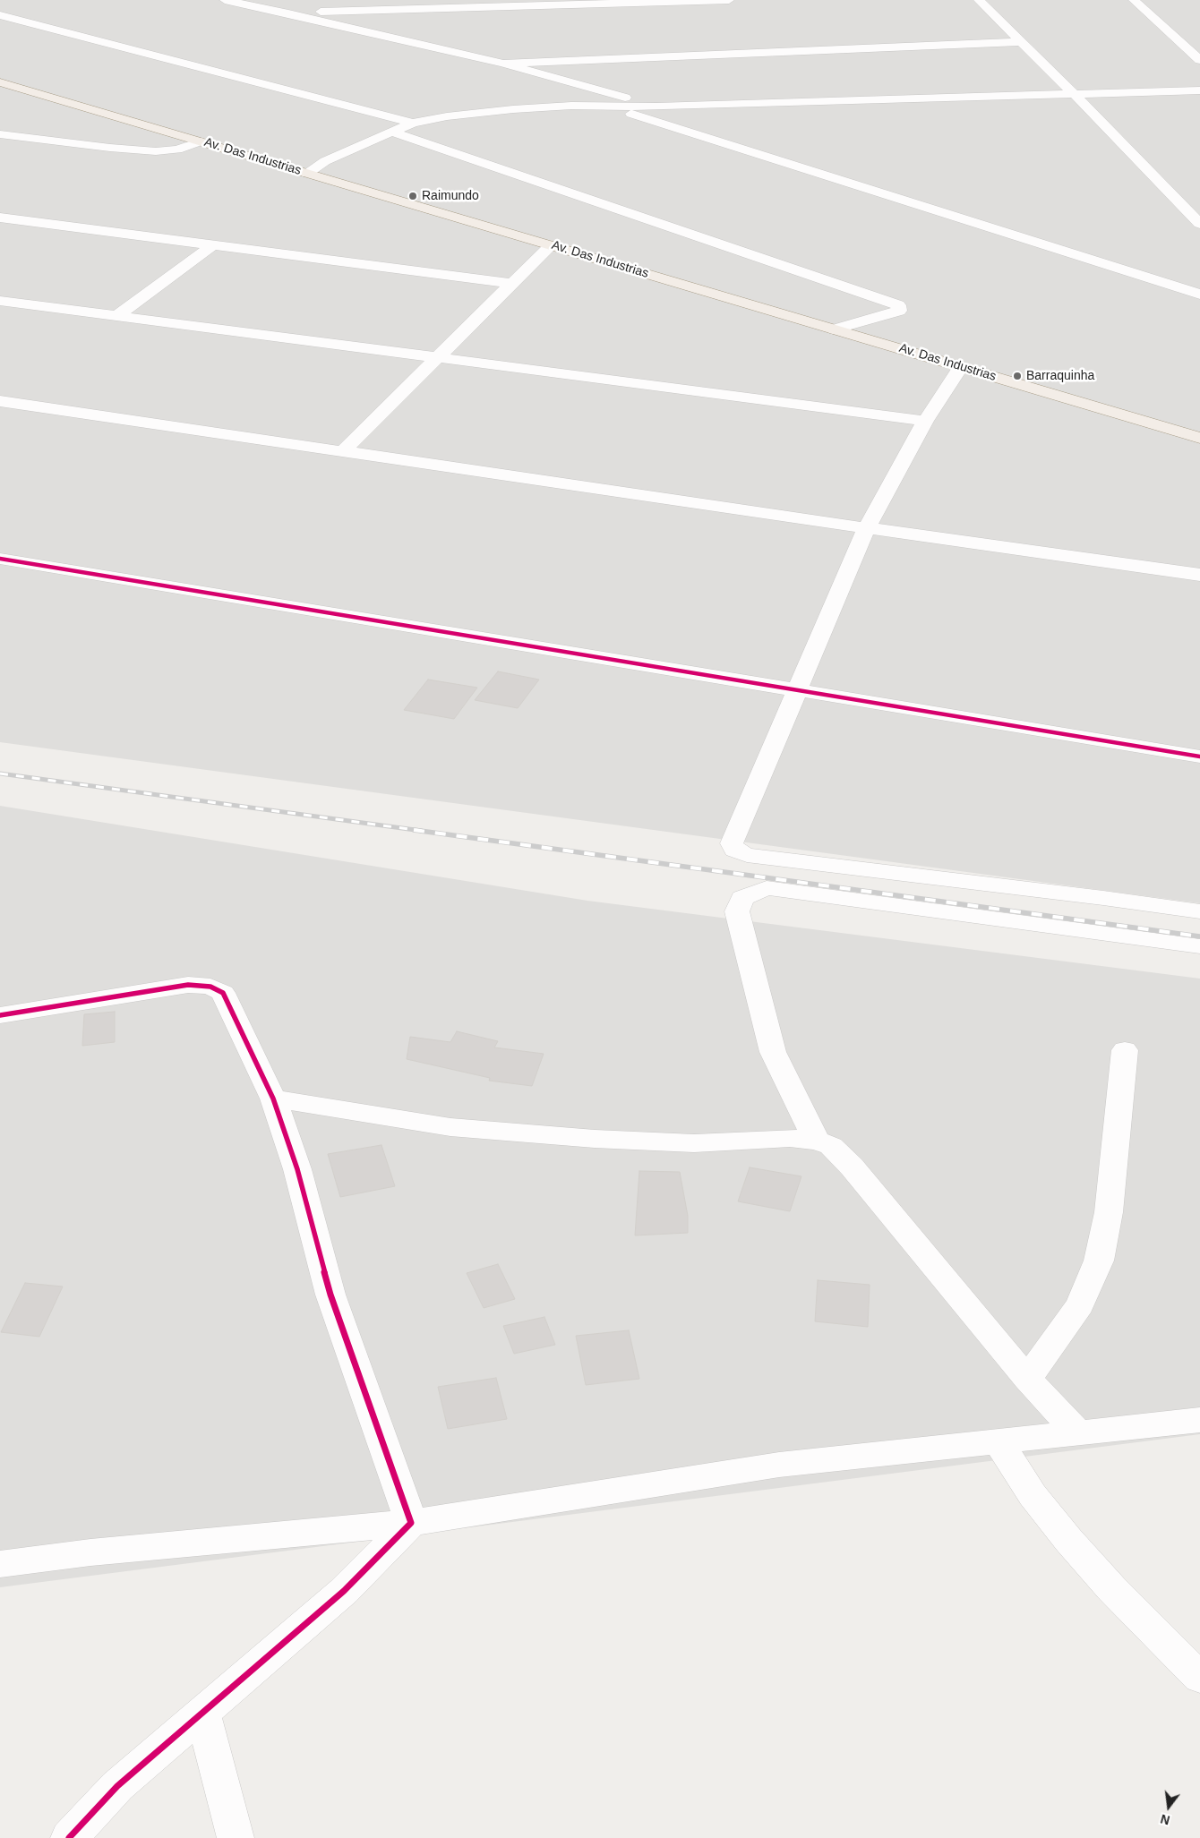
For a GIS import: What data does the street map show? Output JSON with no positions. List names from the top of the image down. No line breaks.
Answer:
{"streets":{"main road":["Av. Das Industrias"]},"places":["Raimundo","Barraquinha"],"north":"bottom"}
